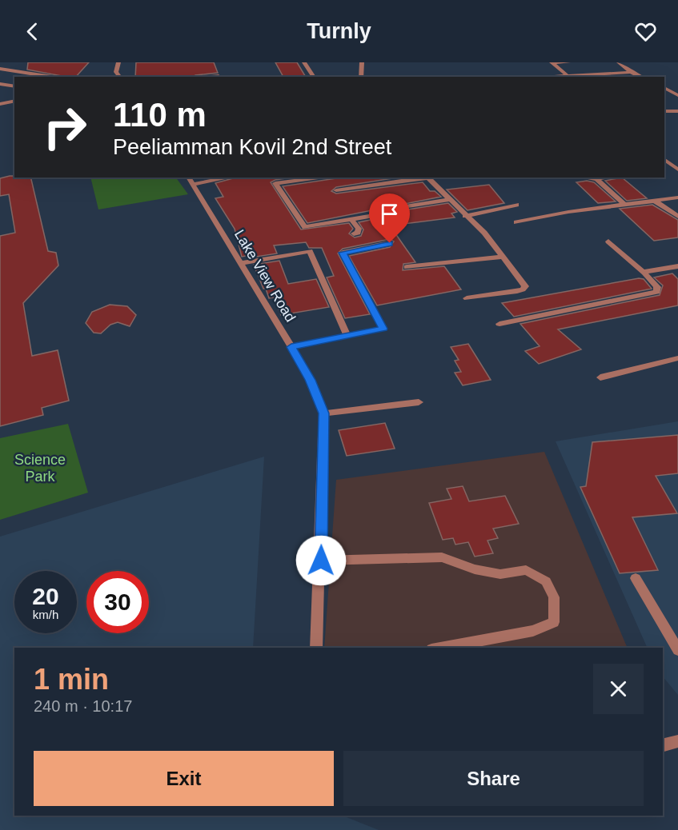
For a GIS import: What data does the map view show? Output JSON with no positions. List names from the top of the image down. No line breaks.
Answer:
{"streets":{"street":["Lake View Road"]},"parks":["Science Park"],"page":{"header":"Turnly","turn":["110 m","Peeliamman Kovil 2nd Street"],"speed":"20 km/h","limit":"30","heading":["1 min","240 m · 10:17"],"buttons":["Exit","Share"]}}
